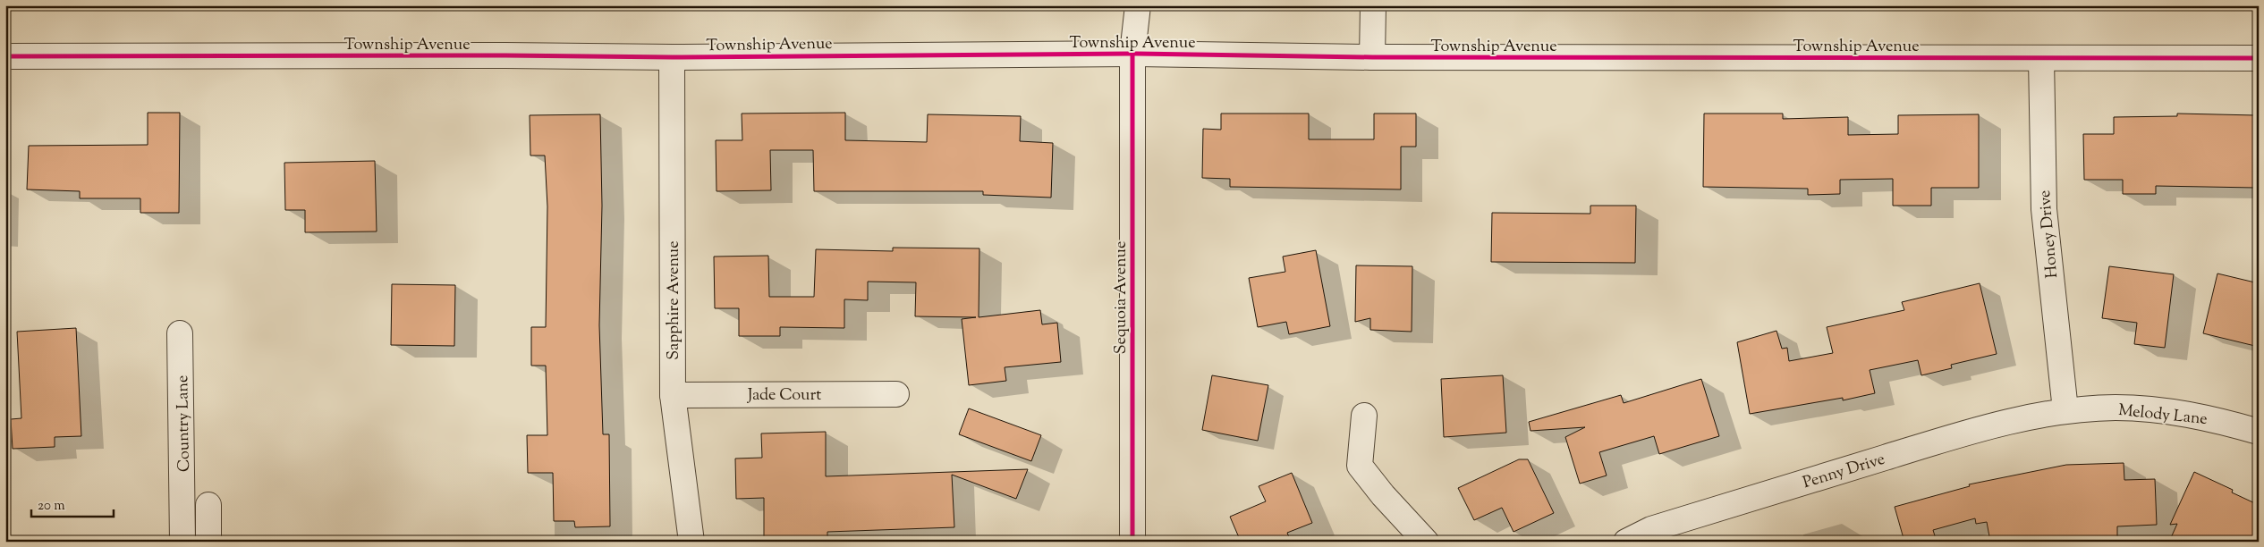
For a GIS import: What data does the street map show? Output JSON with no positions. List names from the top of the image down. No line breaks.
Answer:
{"streets":{"street":["Township Avenue","Honey Drive","Sequoia Avenue","Sapphire Avenue","Jade Court","Melody Lane","Country Lane","Penny Drive"]},"crossings":[["Township Avenue","Honey Drive"],["Township Avenue","Sequoia Avenue"],["Township Avenue","Sapphire Avenue"],["Honey Drive","Melody Lane"],["Honey Drive","Penny Drive"],["Sapphire Avenue","Jade Court"],["Melody Lane","Penny Drive"]],"scale_bar":"20 m"}
